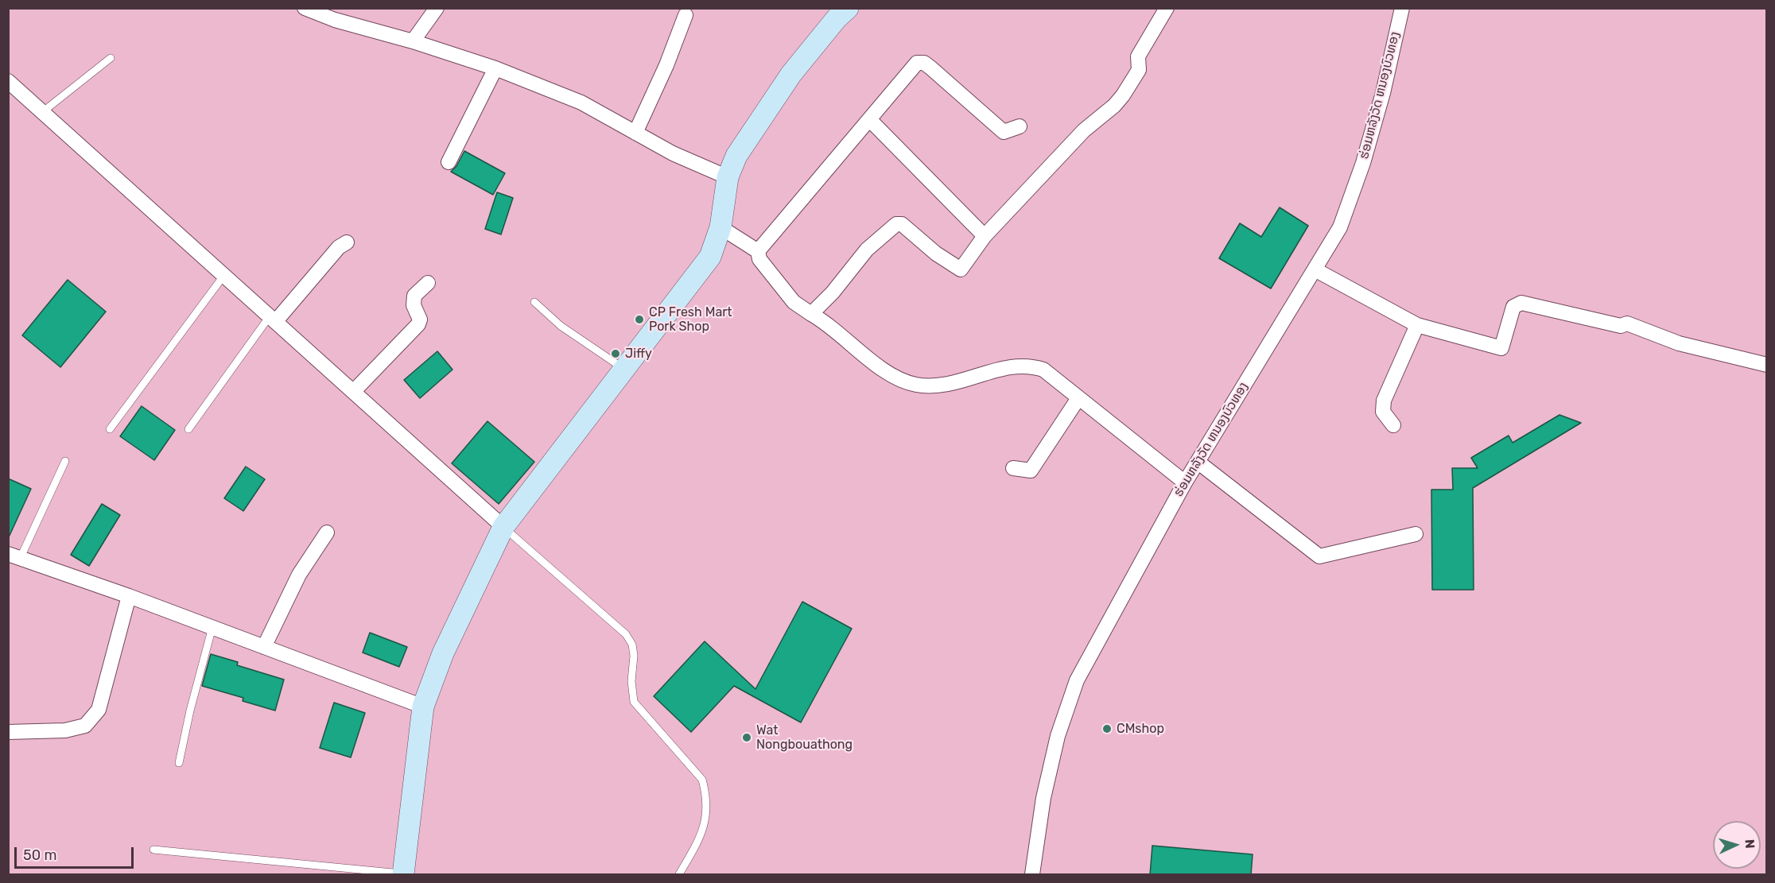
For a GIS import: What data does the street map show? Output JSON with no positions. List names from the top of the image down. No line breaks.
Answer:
{"streets":{"street":["ຮ່ອມຫລັງວັດ ຫນອງບົວທອງ"]},"places":["CP Fresh Mart Pork Shop","Jiffy","CMshop","Wat Nongbouathong"],"scale_bar":"50 m","north":"right"}
